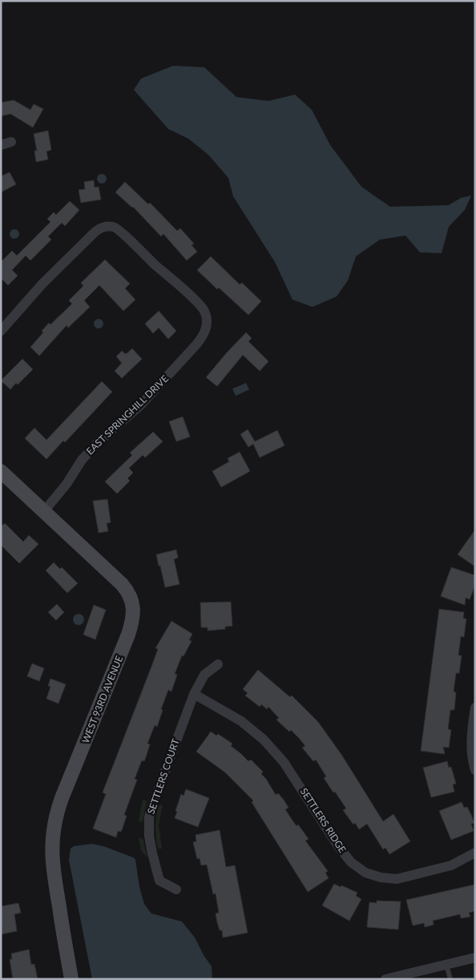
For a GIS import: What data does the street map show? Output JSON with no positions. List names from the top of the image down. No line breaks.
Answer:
{"streets":{"street":["EAST SPRINGHILL DRIVE","WEST 93RD AVENUE","SETTLERS COURT","SETTLERS RIDGE"]},"crossings":[["EAST SPRINGHILL DRIVE","WEST 93RD AVENUE"],["SETTLERS COURT","SETTLERS RIDGE"]]}
